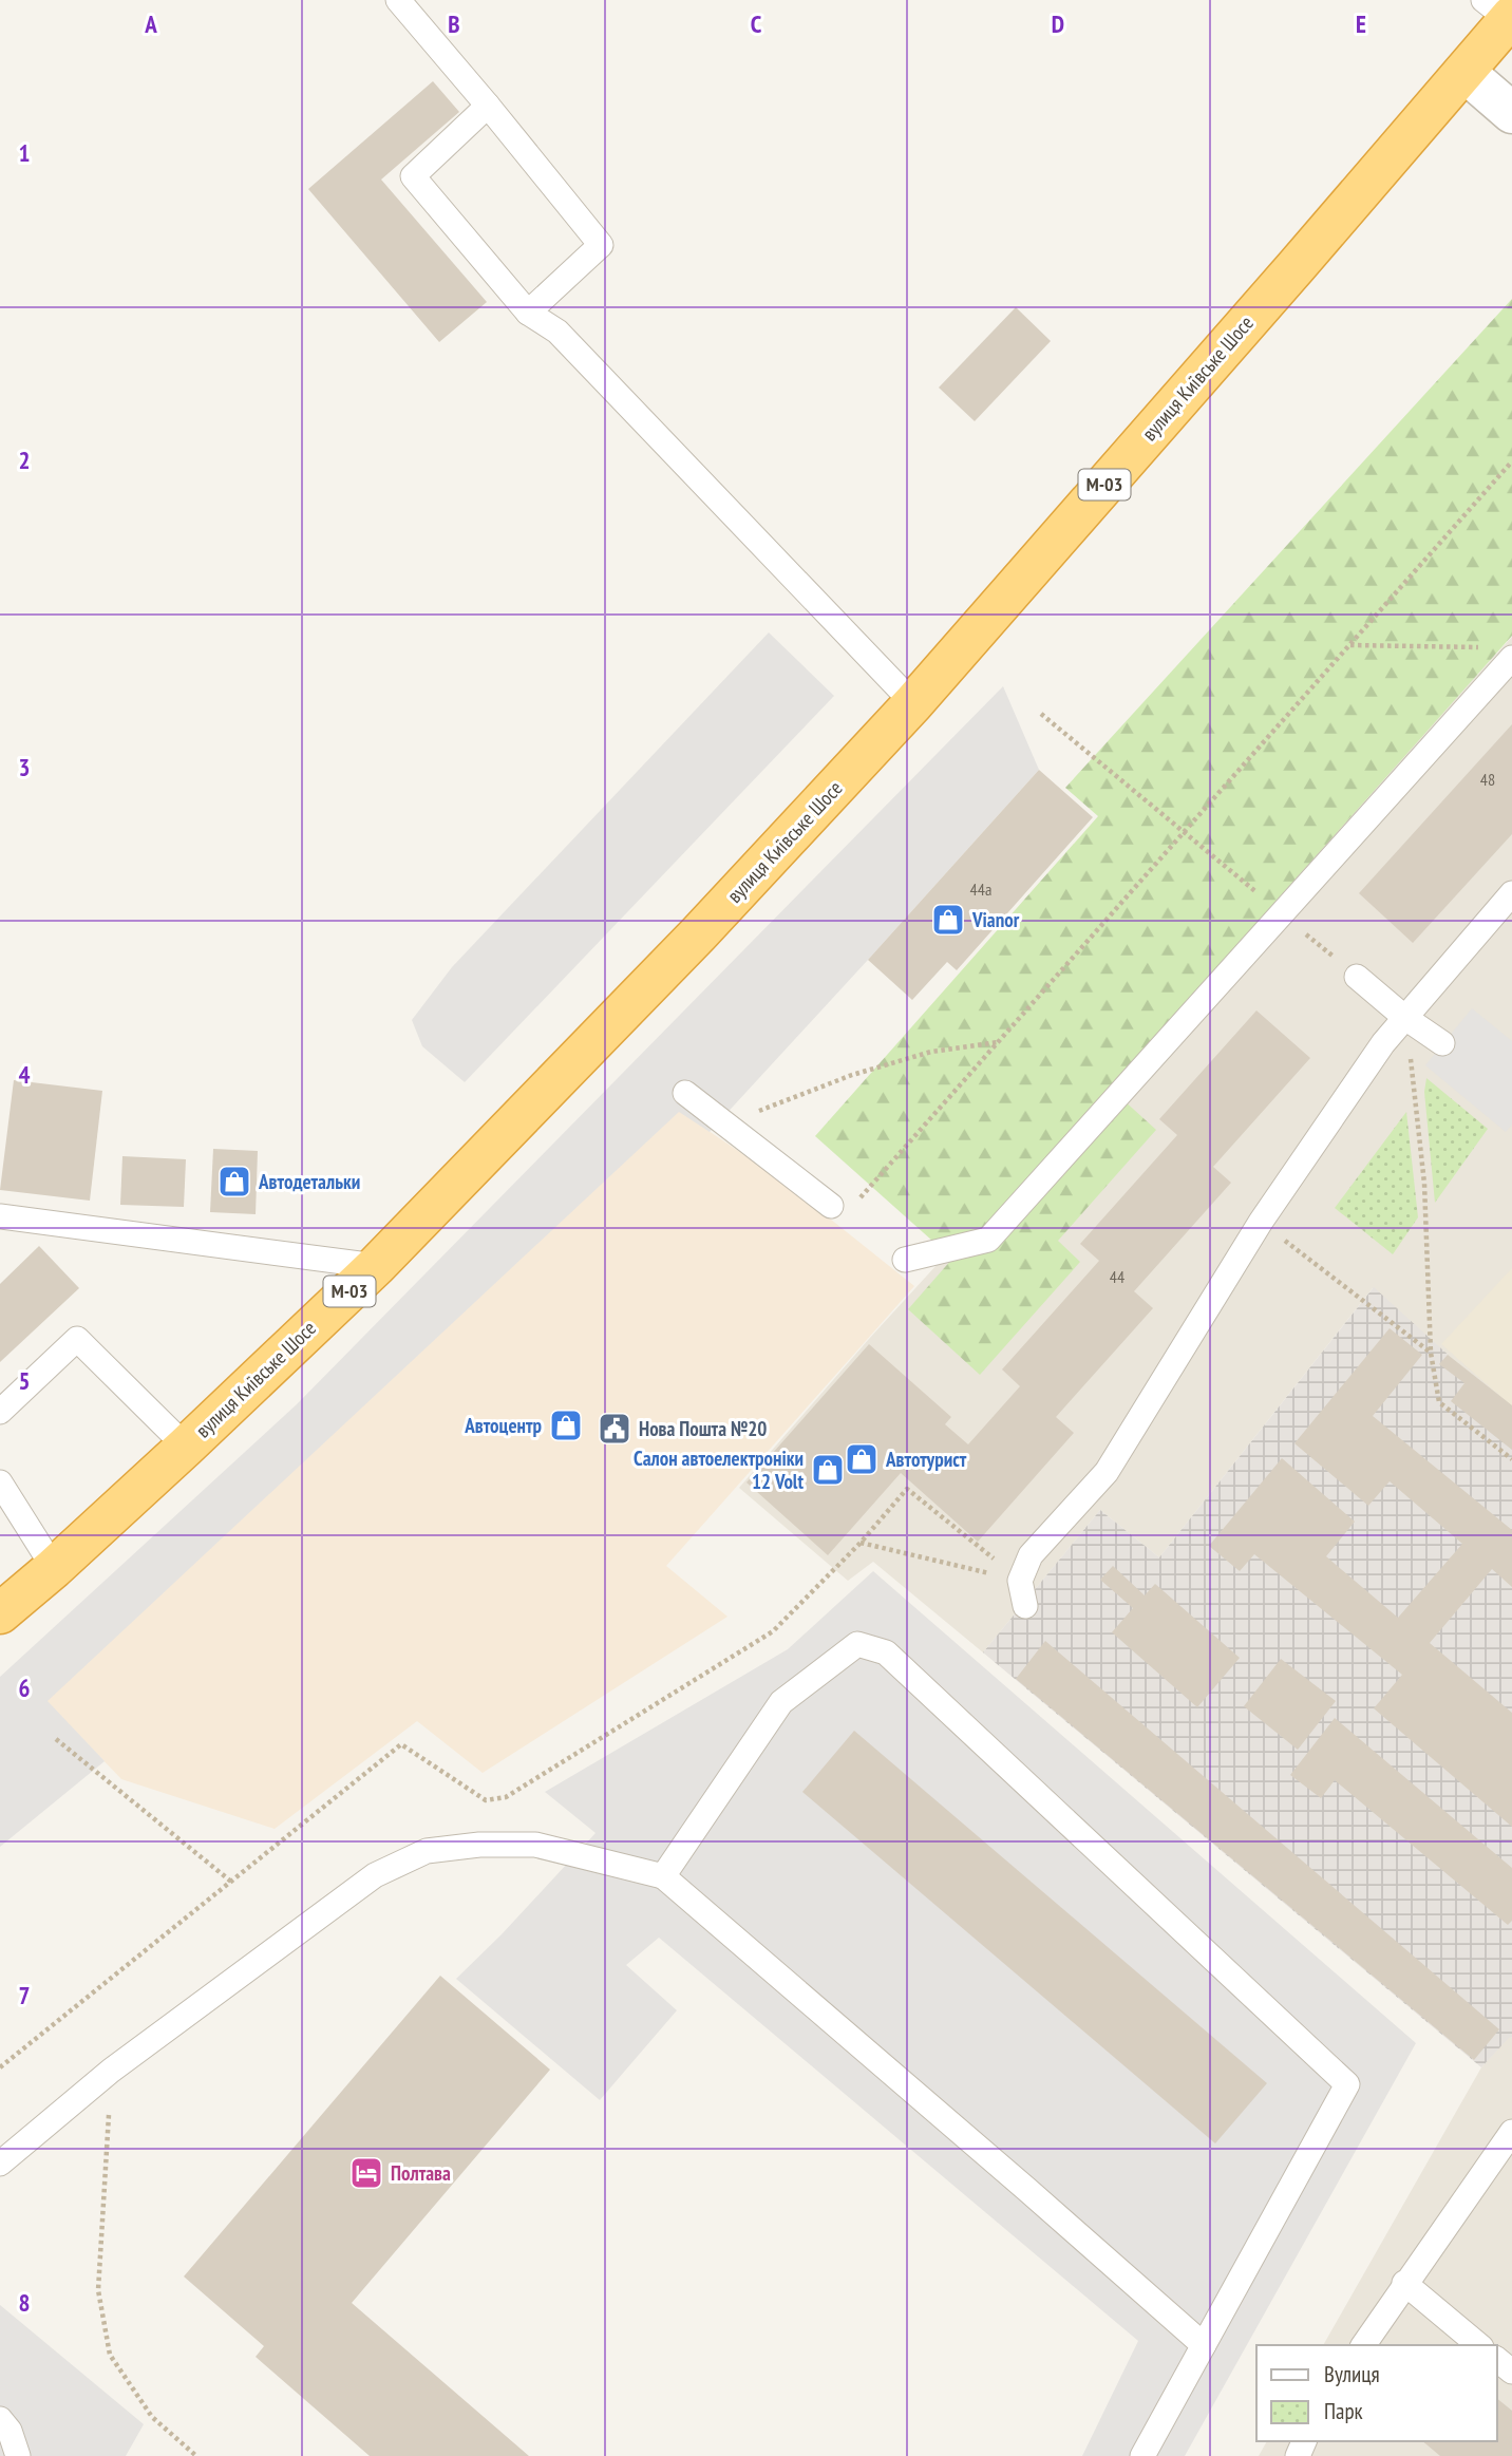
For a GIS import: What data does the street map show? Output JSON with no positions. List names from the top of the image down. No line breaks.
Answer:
{"streets":{"highway":["вулиця Київське Шосе","М-03"]},"places":{"shop":["Vianor","Автодетальки","Автоцентр","Автотурист","Салон автоелектроніки 12 Volt"],"public building":["Нова Пошта №20"],"hotel":["Полтава"]},"house_numbers":["48","44а","44"],"legend":["Вулиця","Парк"],"grid":{"columns":["A","B","C","D","E"],"rows":["1","2","3","4","5","6","7","8"]}}
